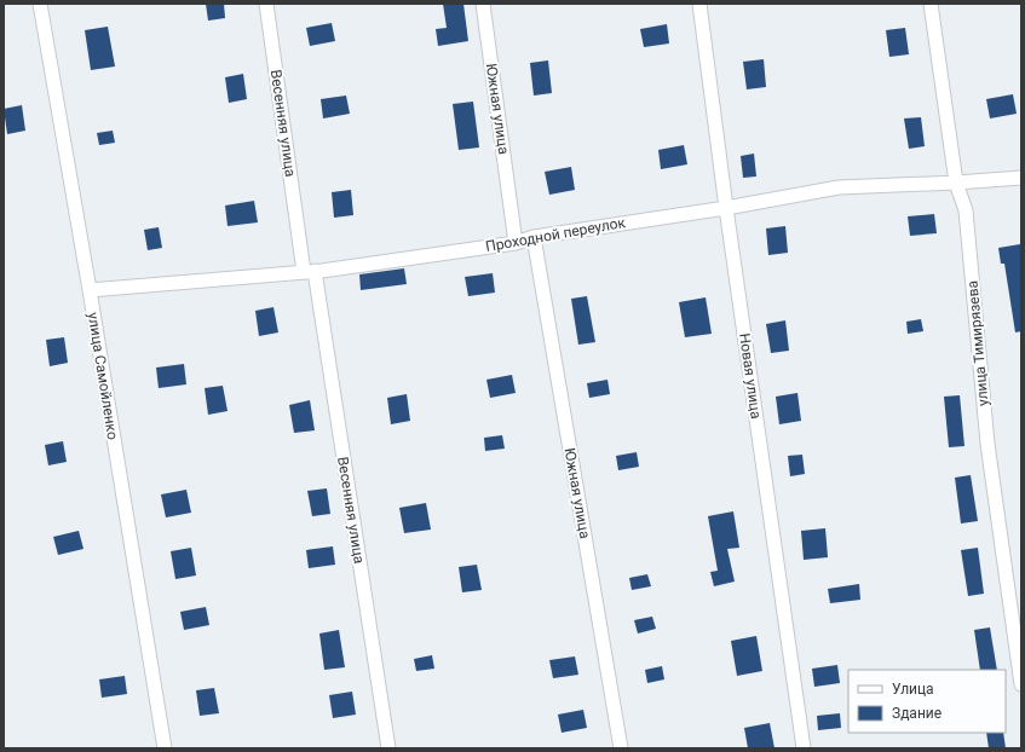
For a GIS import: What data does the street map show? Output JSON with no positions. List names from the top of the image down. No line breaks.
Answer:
{"streets":{"street":["Южная улица","Весенняя улица","Проходной переулок","улица Тимирязева","улица Самойленко","Новая улица"]},"crossings":[["Южная улица","Проходной переулок"],["Весенняя улица","Проходной переулок"],["Проходной переулок","улица Тимирязева"],["Проходной переулок","улица Самойленко"],["Проходной переулок","Новая улица"]],"legend":["Улица","Здание"]}
